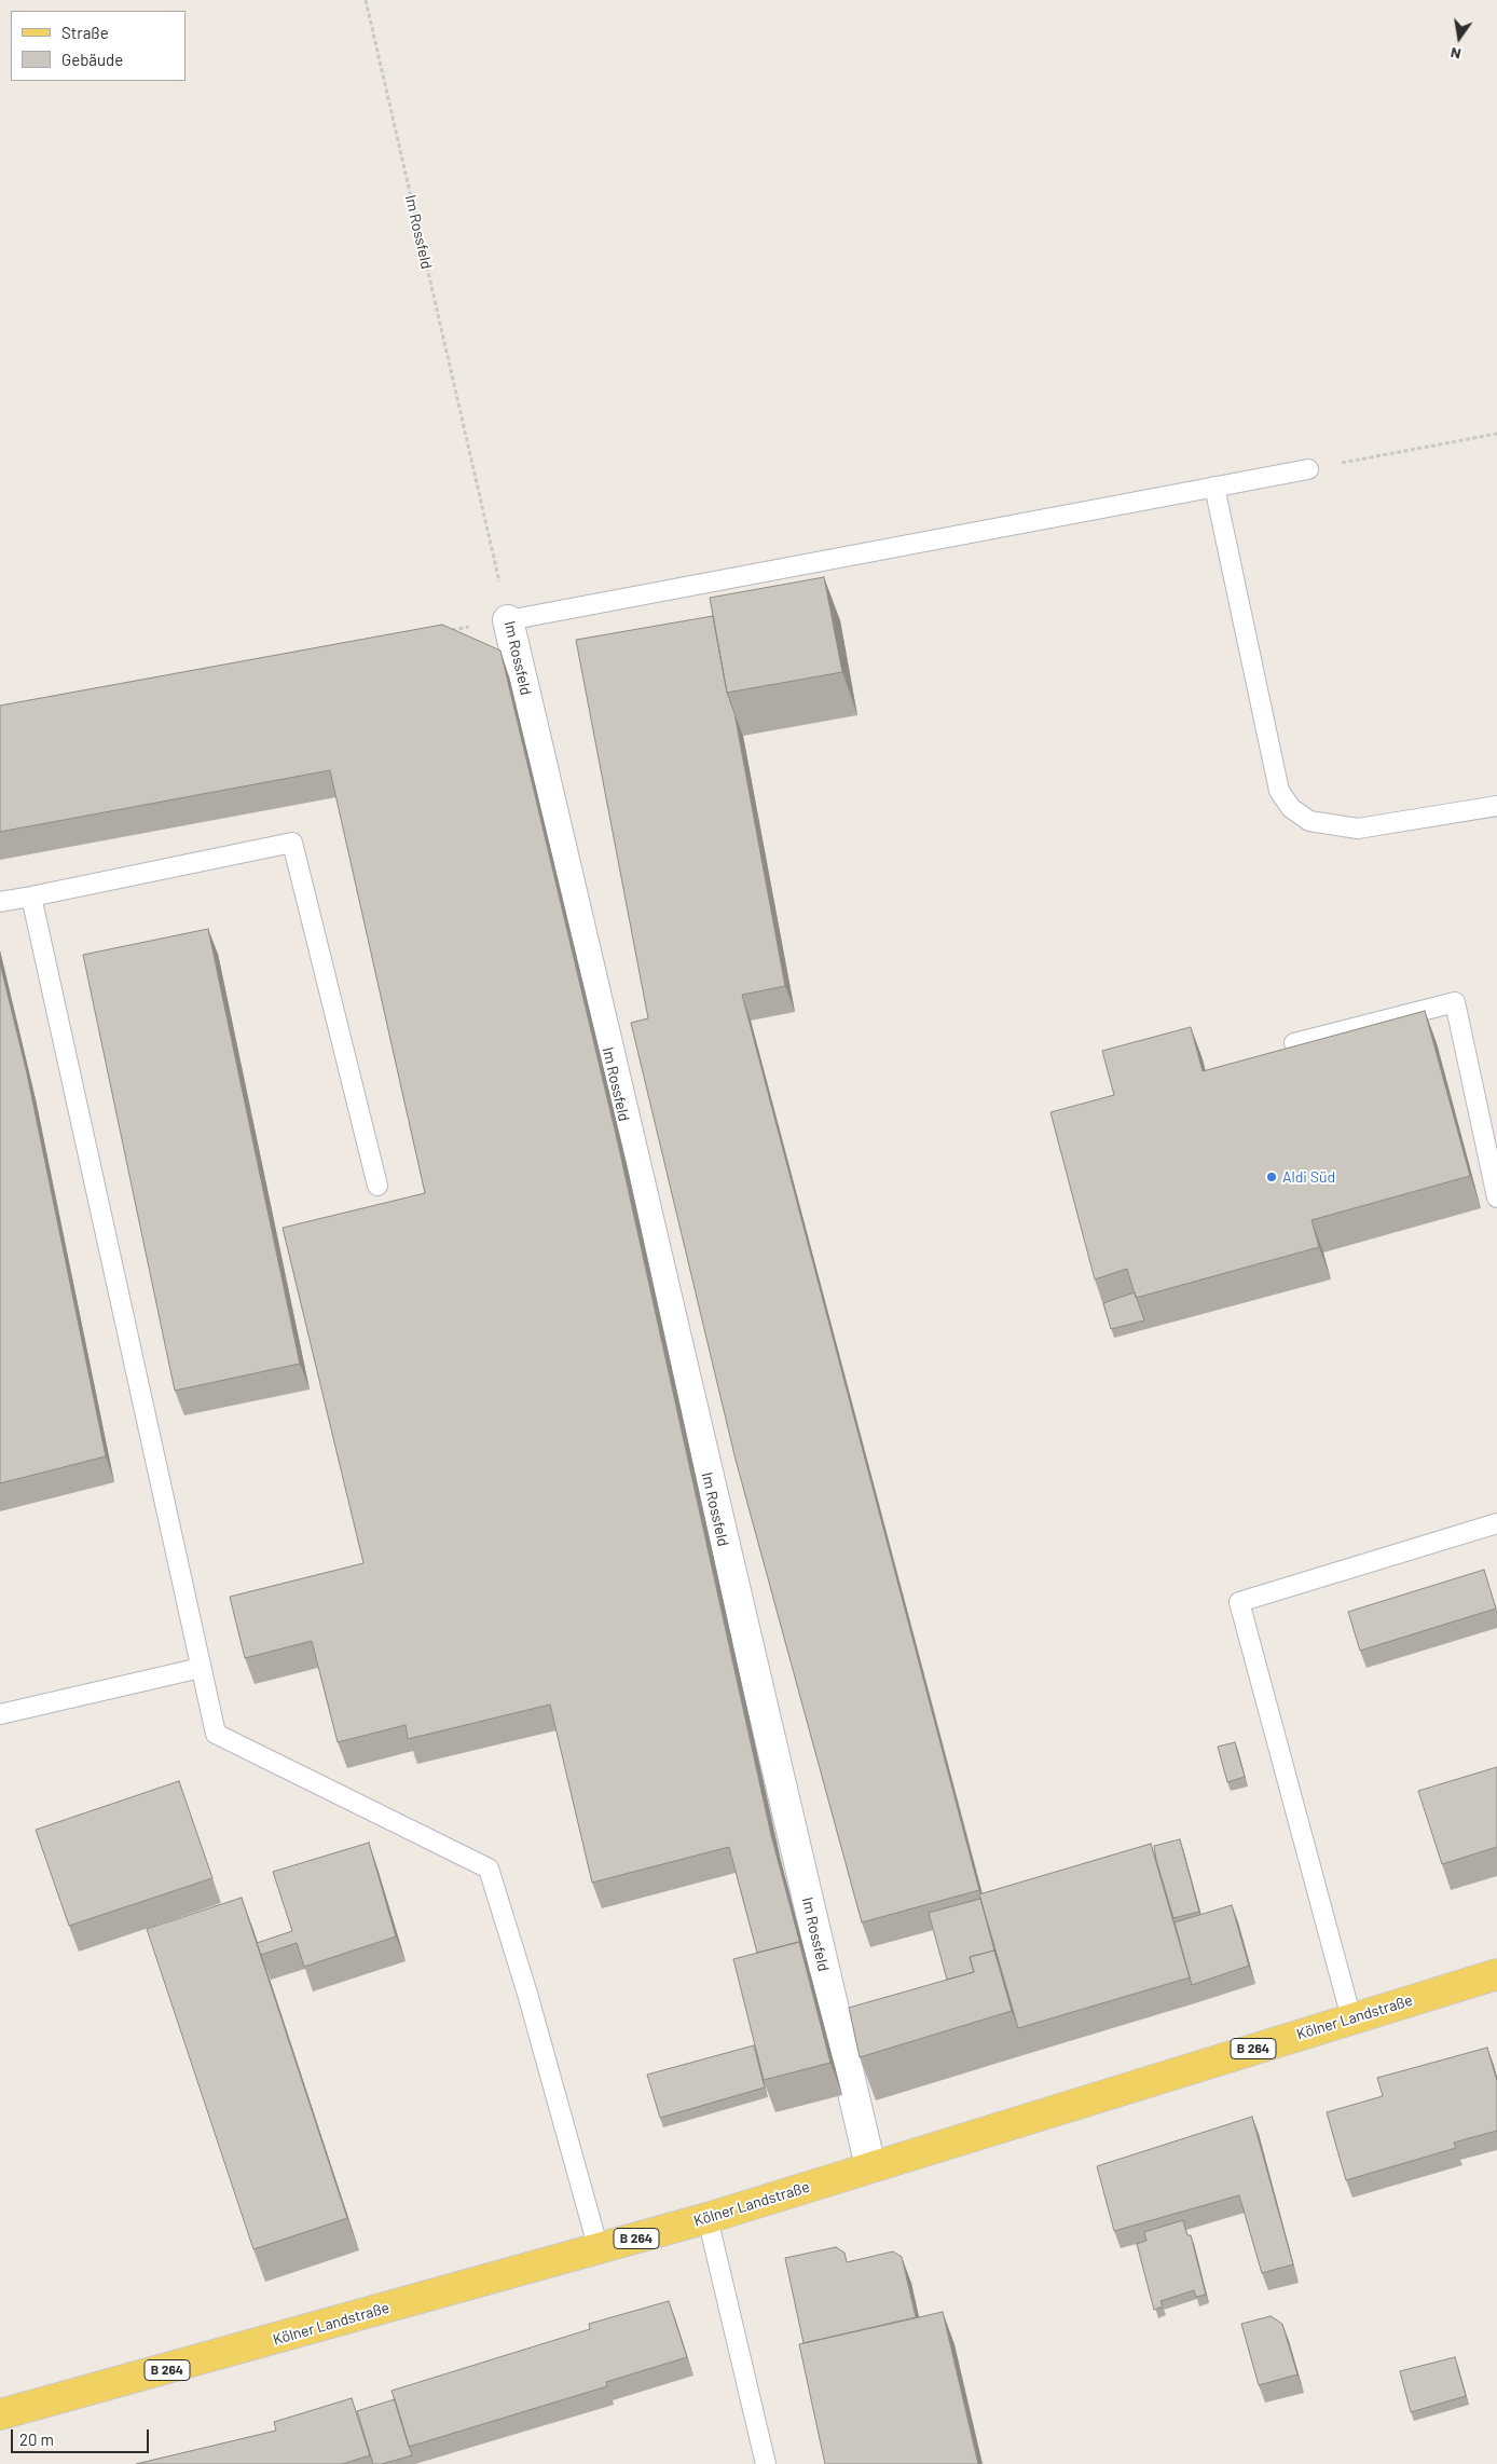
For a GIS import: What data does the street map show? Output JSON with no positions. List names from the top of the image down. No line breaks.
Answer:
{"streets":{"main road":["Kölner Landstraße","B 264"],"street":["Im Rossfeld"]},"crossings":[["Im Rossfeld","Kölner Landstraße"]],"places":["Aldi Süd"],"legend":["Straße","Gebäude"],"scale_bar":"20 m","north":"bottom"}
